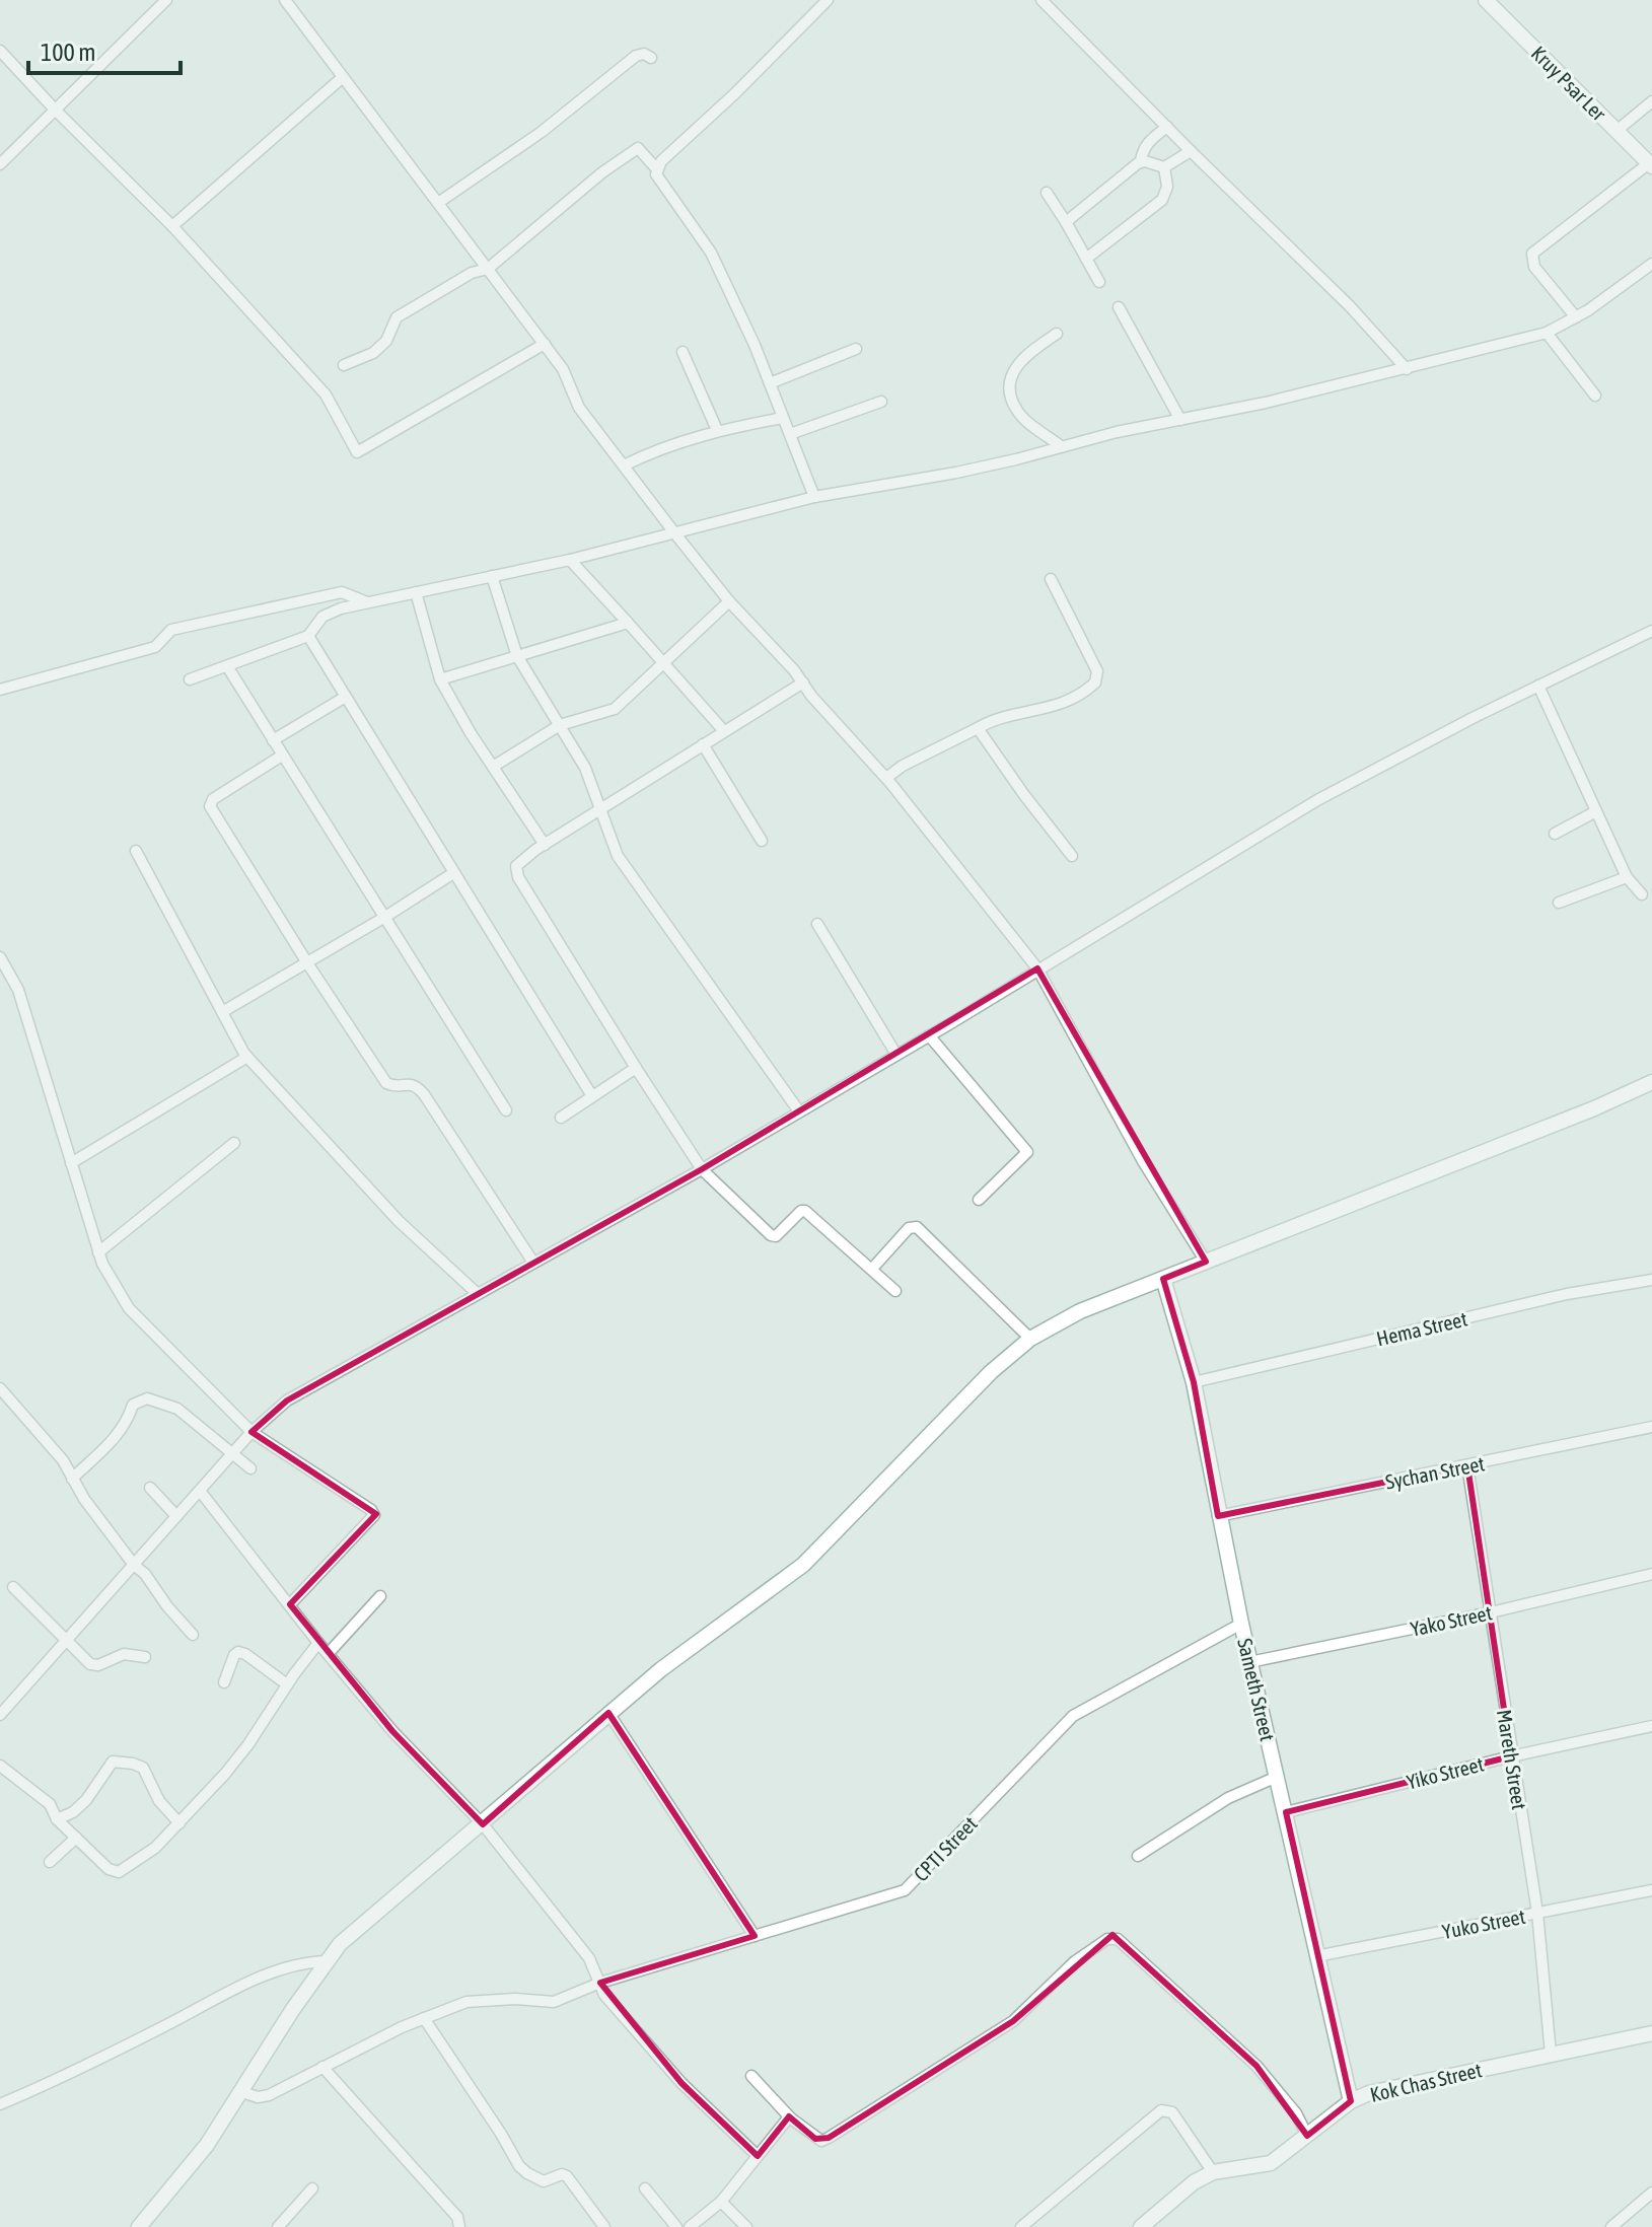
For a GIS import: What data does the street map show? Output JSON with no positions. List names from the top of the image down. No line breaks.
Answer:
{"streets":{"street":["Kruy Psar Ler","Hema Street","Sychan Street","Yako Street","Sameth Street","Mareth Street","Yiko Street","CPTI Street","Yuko Street","Kok Chas Street"]},"crossings":[["Hema Street","Sameth Street"],["Sychan Street","Sameth Street"],["Sychan Street","Mareth Street"],["Yako Street","Sameth Street"],["Yako Street","Mareth Street"],["Sameth Street","Yiko Street"],["Sameth Street","CPTI Street"],["Sameth Street","Yuko Street"],["Sameth Street","Kok Chas Street"],["Mareth Street","Yiko Street"],["Mareth Street","Yuko Street"],["Mareth Street","Kok Chas Street"]],"scale_bar":"100 m"}
